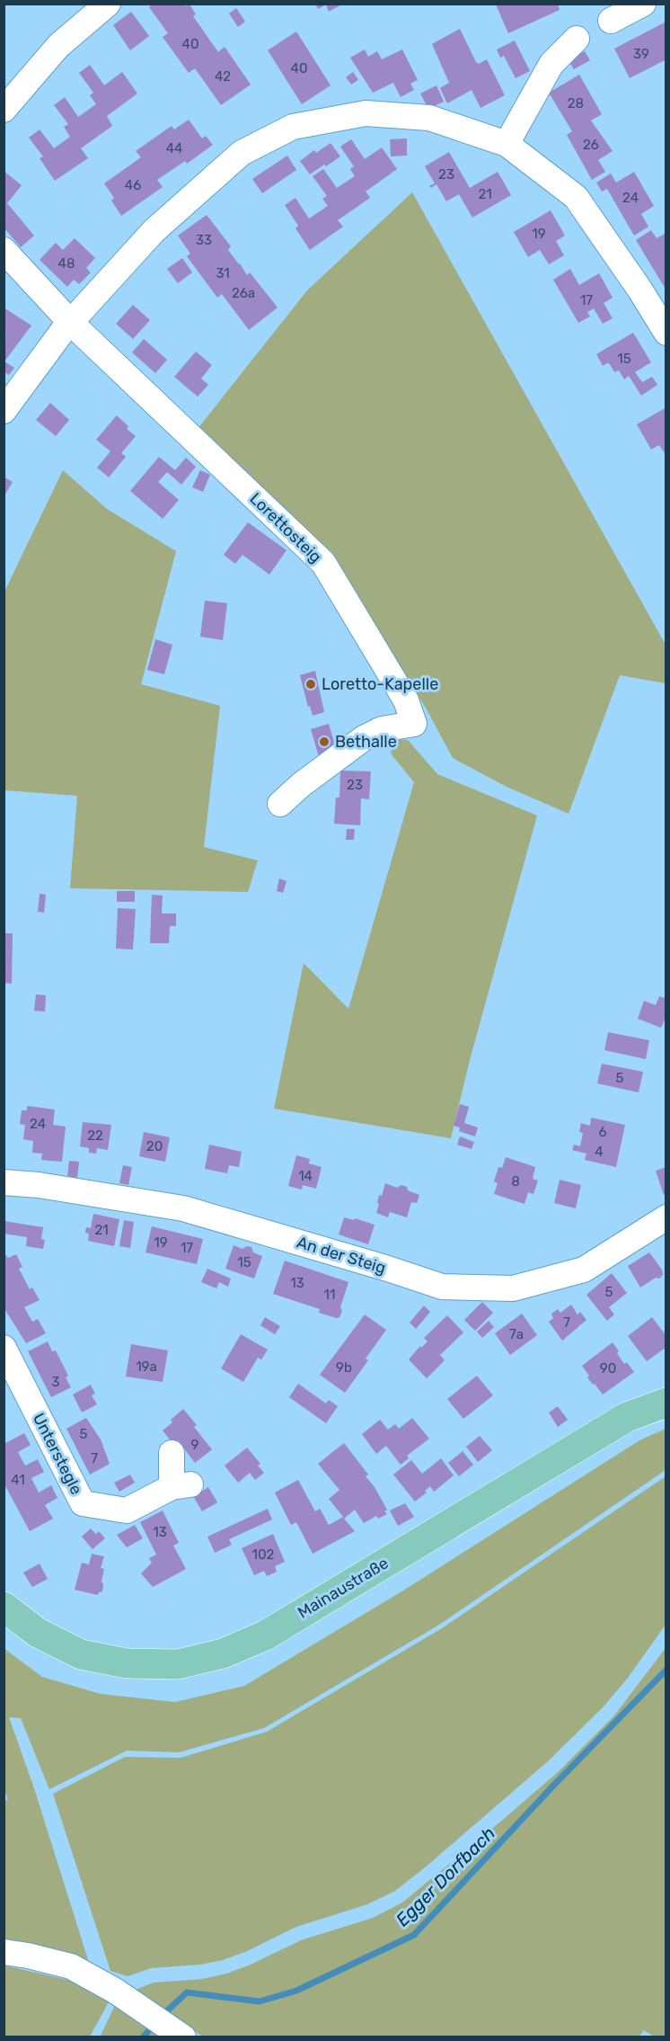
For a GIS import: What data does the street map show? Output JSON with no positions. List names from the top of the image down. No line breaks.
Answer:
{"streets":{"main road":["Mainaustraße"],"street":["Lorettosteig","An der Steig","Unterstegle"]},"water":["Egger Dorfbach"],"places":["Loretto-Kapelle","Bethalle"],"house_numbers":["40","39","40","42","28","26","44","23","46","21","24","19","33","48","31","26a","17","15","23","5","24","6","22","20","4","14","8","21","19","17","15","13","5","11","7","7a","19a","9b","90","3","5","9","7","41","13","102"]}
